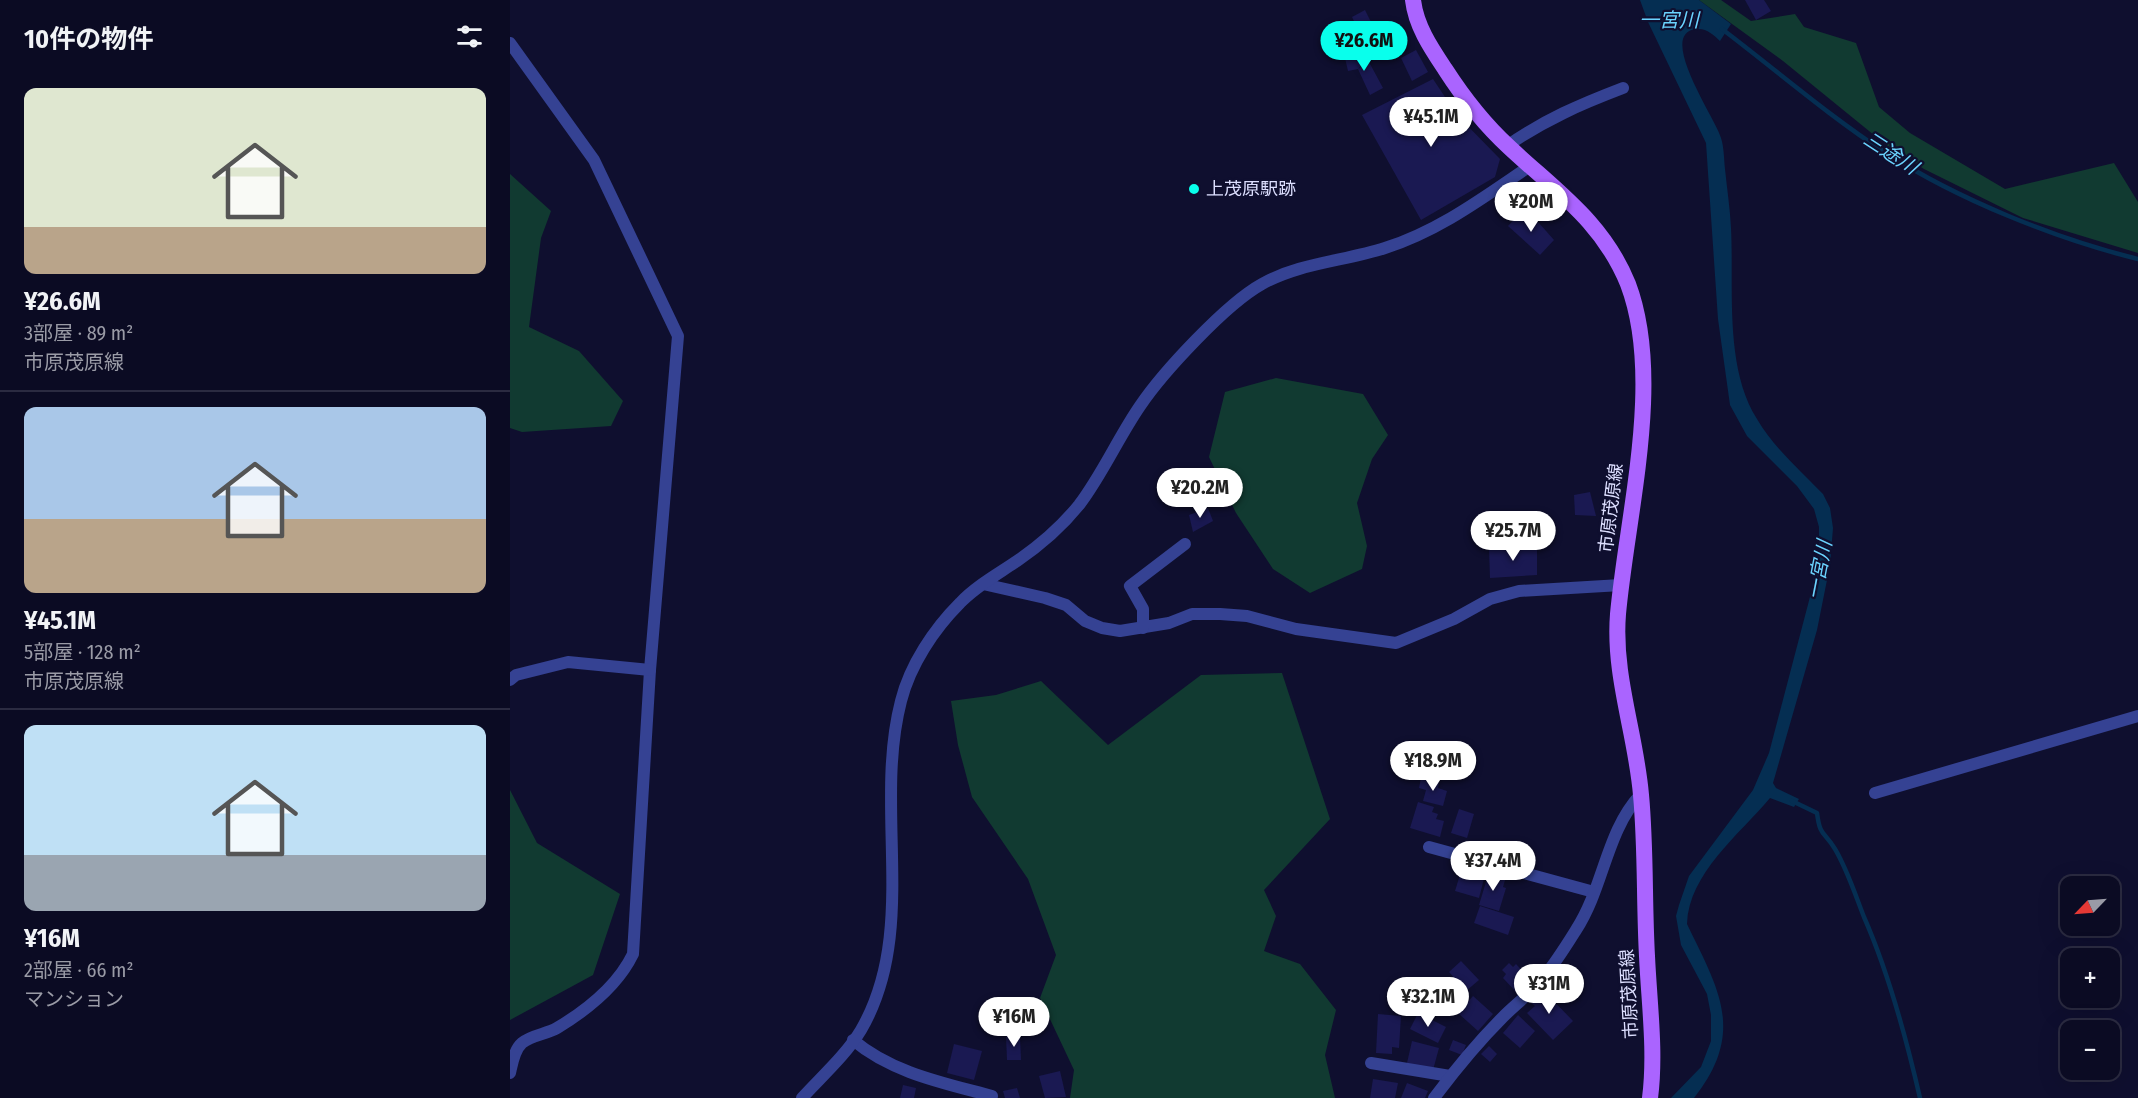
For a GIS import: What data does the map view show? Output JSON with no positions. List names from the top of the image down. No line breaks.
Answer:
{"streets":{"main road":["市原茂原線"]},"water":["一宮川","三途川"],"places":["上茂原駅跡"],"north":"bottom left","page":{"heading":"10件の物件","price":["¥26.6M","¥45.1M","¥20M","¥20.2M","¥25.7M","¥18.9M","¥37.4M","¥31M","¥32.1M","¥16M"],"list":[{"name":"¥26.6M","note":"3部屋 · 89 m² · 市原茂原線"},{"name":"¥45.1M","note":"5部屋 · 128 m² · 市原茂原線"},{"name":"¥16M","note":"2部屋 · 66 m² · マンション"}],"map_buttons":["+","−"]}}
